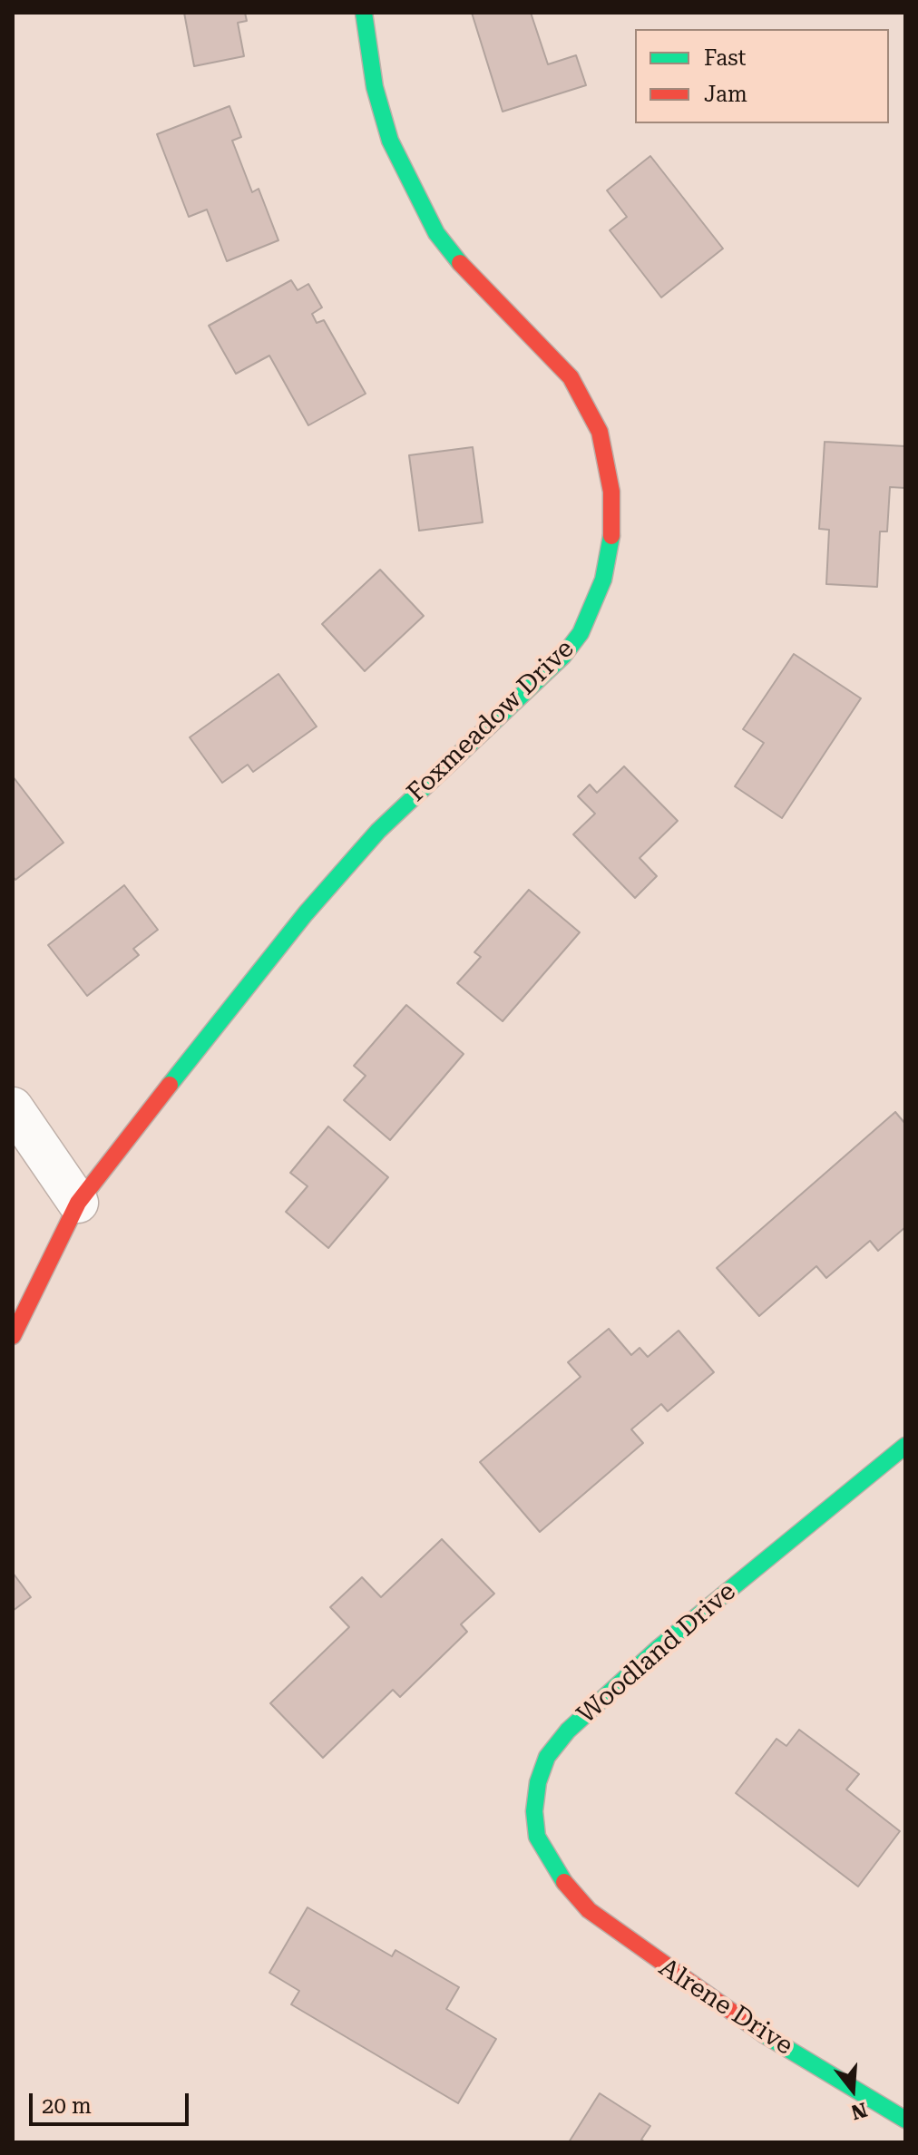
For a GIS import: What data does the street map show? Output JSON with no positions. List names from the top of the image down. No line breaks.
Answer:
{"streets":{"street":["Foxmeadow Drive","Woodland Drive","Alrene Drive"]},"crossings":[["Woodland Drive","Alrene Drive"]],"legend":["Fast","Jam"],"scale_bar":"20 m","north":"bottom"}
